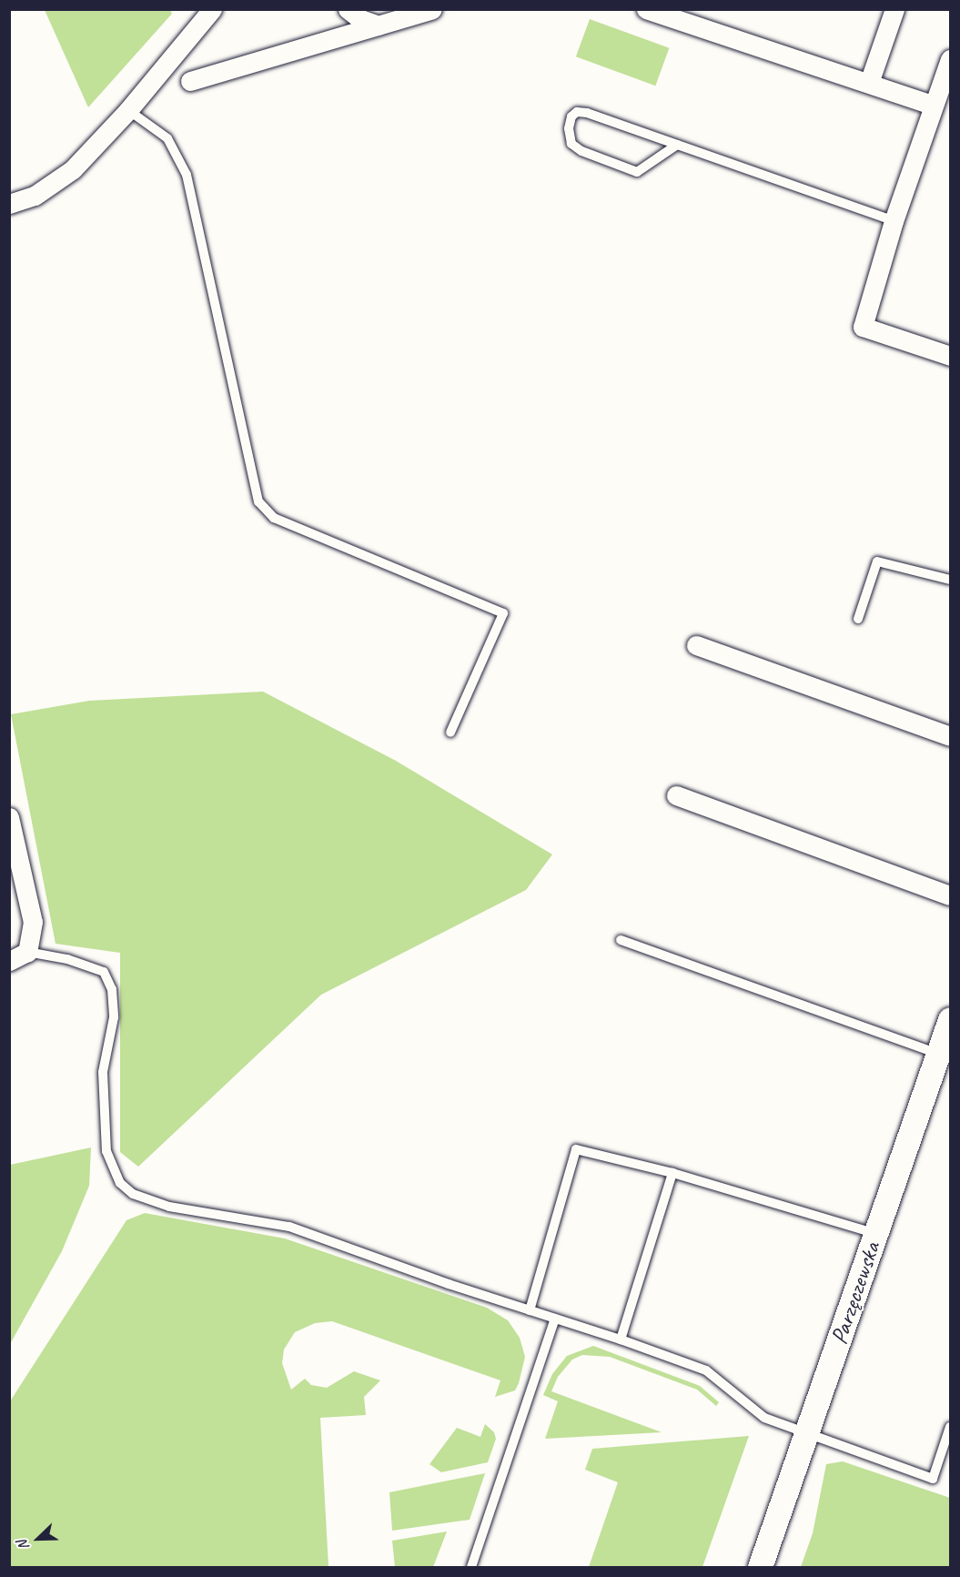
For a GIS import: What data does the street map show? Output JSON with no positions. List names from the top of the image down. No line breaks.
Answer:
{"streets":{"street":["Parzęczewska"]},"north":"bottom left"}
